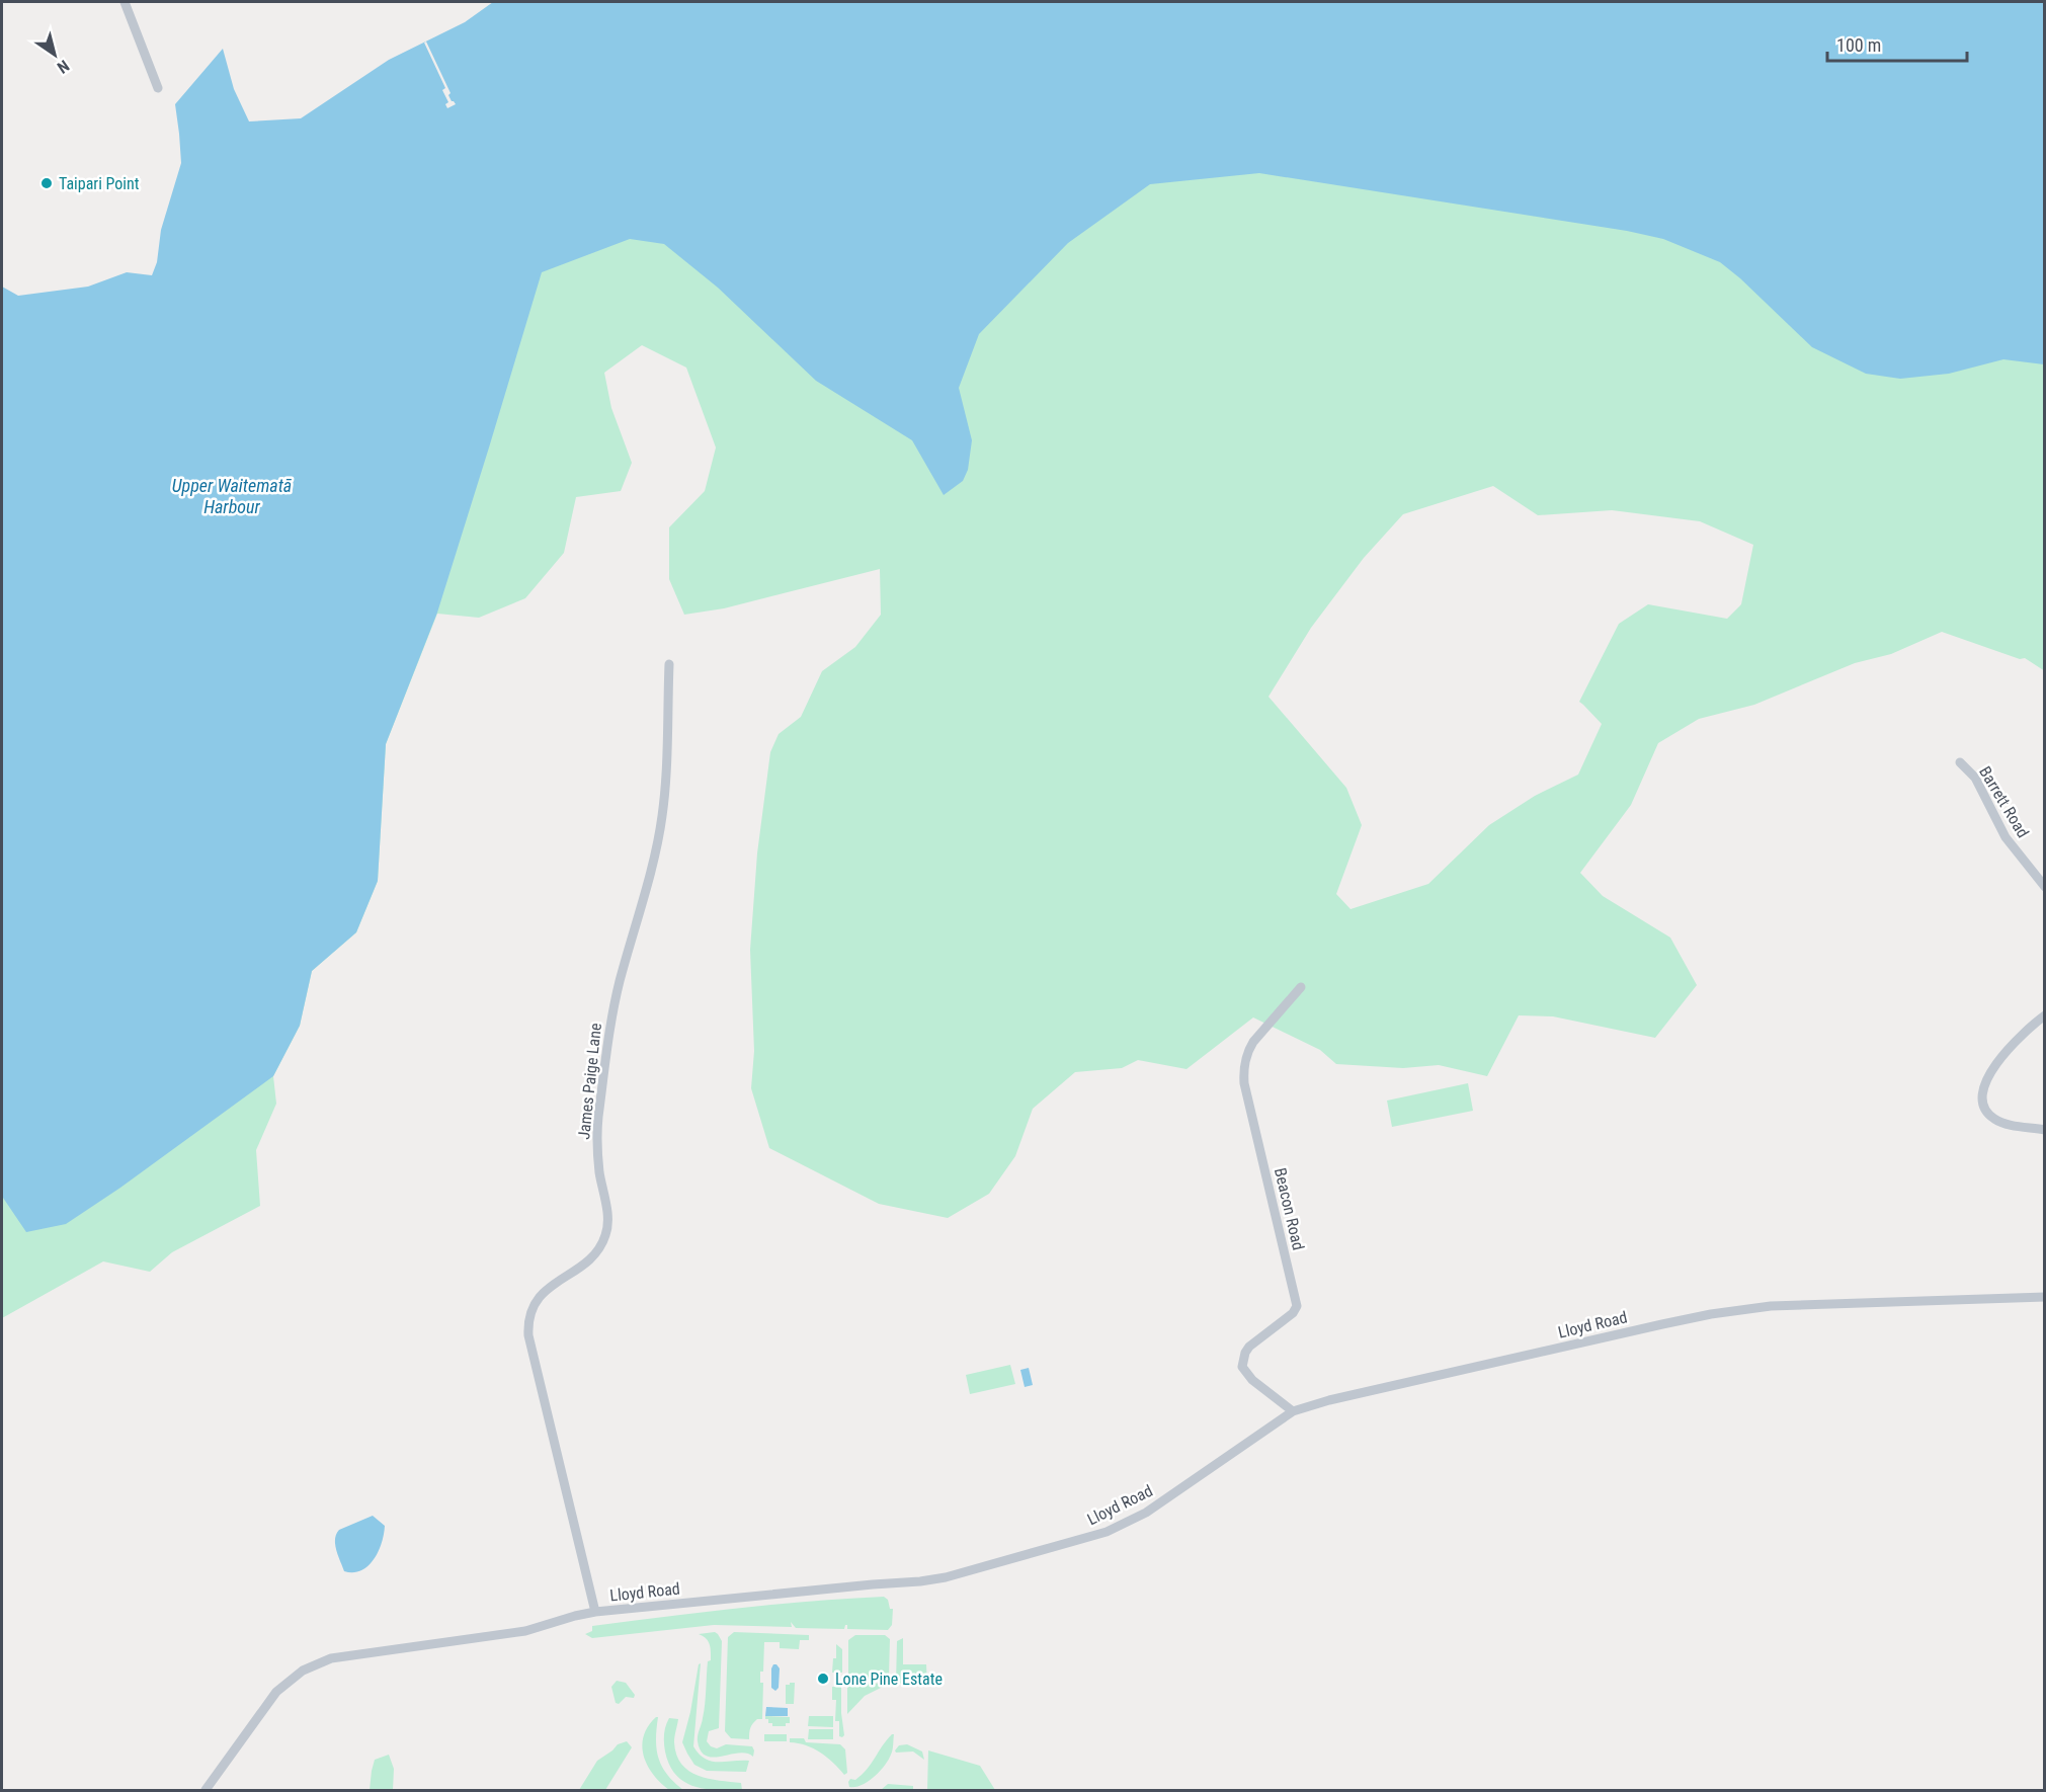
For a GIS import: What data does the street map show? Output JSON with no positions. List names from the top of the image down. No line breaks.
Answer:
{"streets":{"street":["Barrett Road","James Paige Lane","Beacon Road","Lloyd Road"]},"crossings":[["James Paige Lane","Lloyd Road"],["Beacon Road","Lloyd Road"]],"water":["Upper Waitematā Harbour"],"places":["Taipari Point","Lone Pine Estate"],"scale_bar":"100 m","north":"bottom right"}
